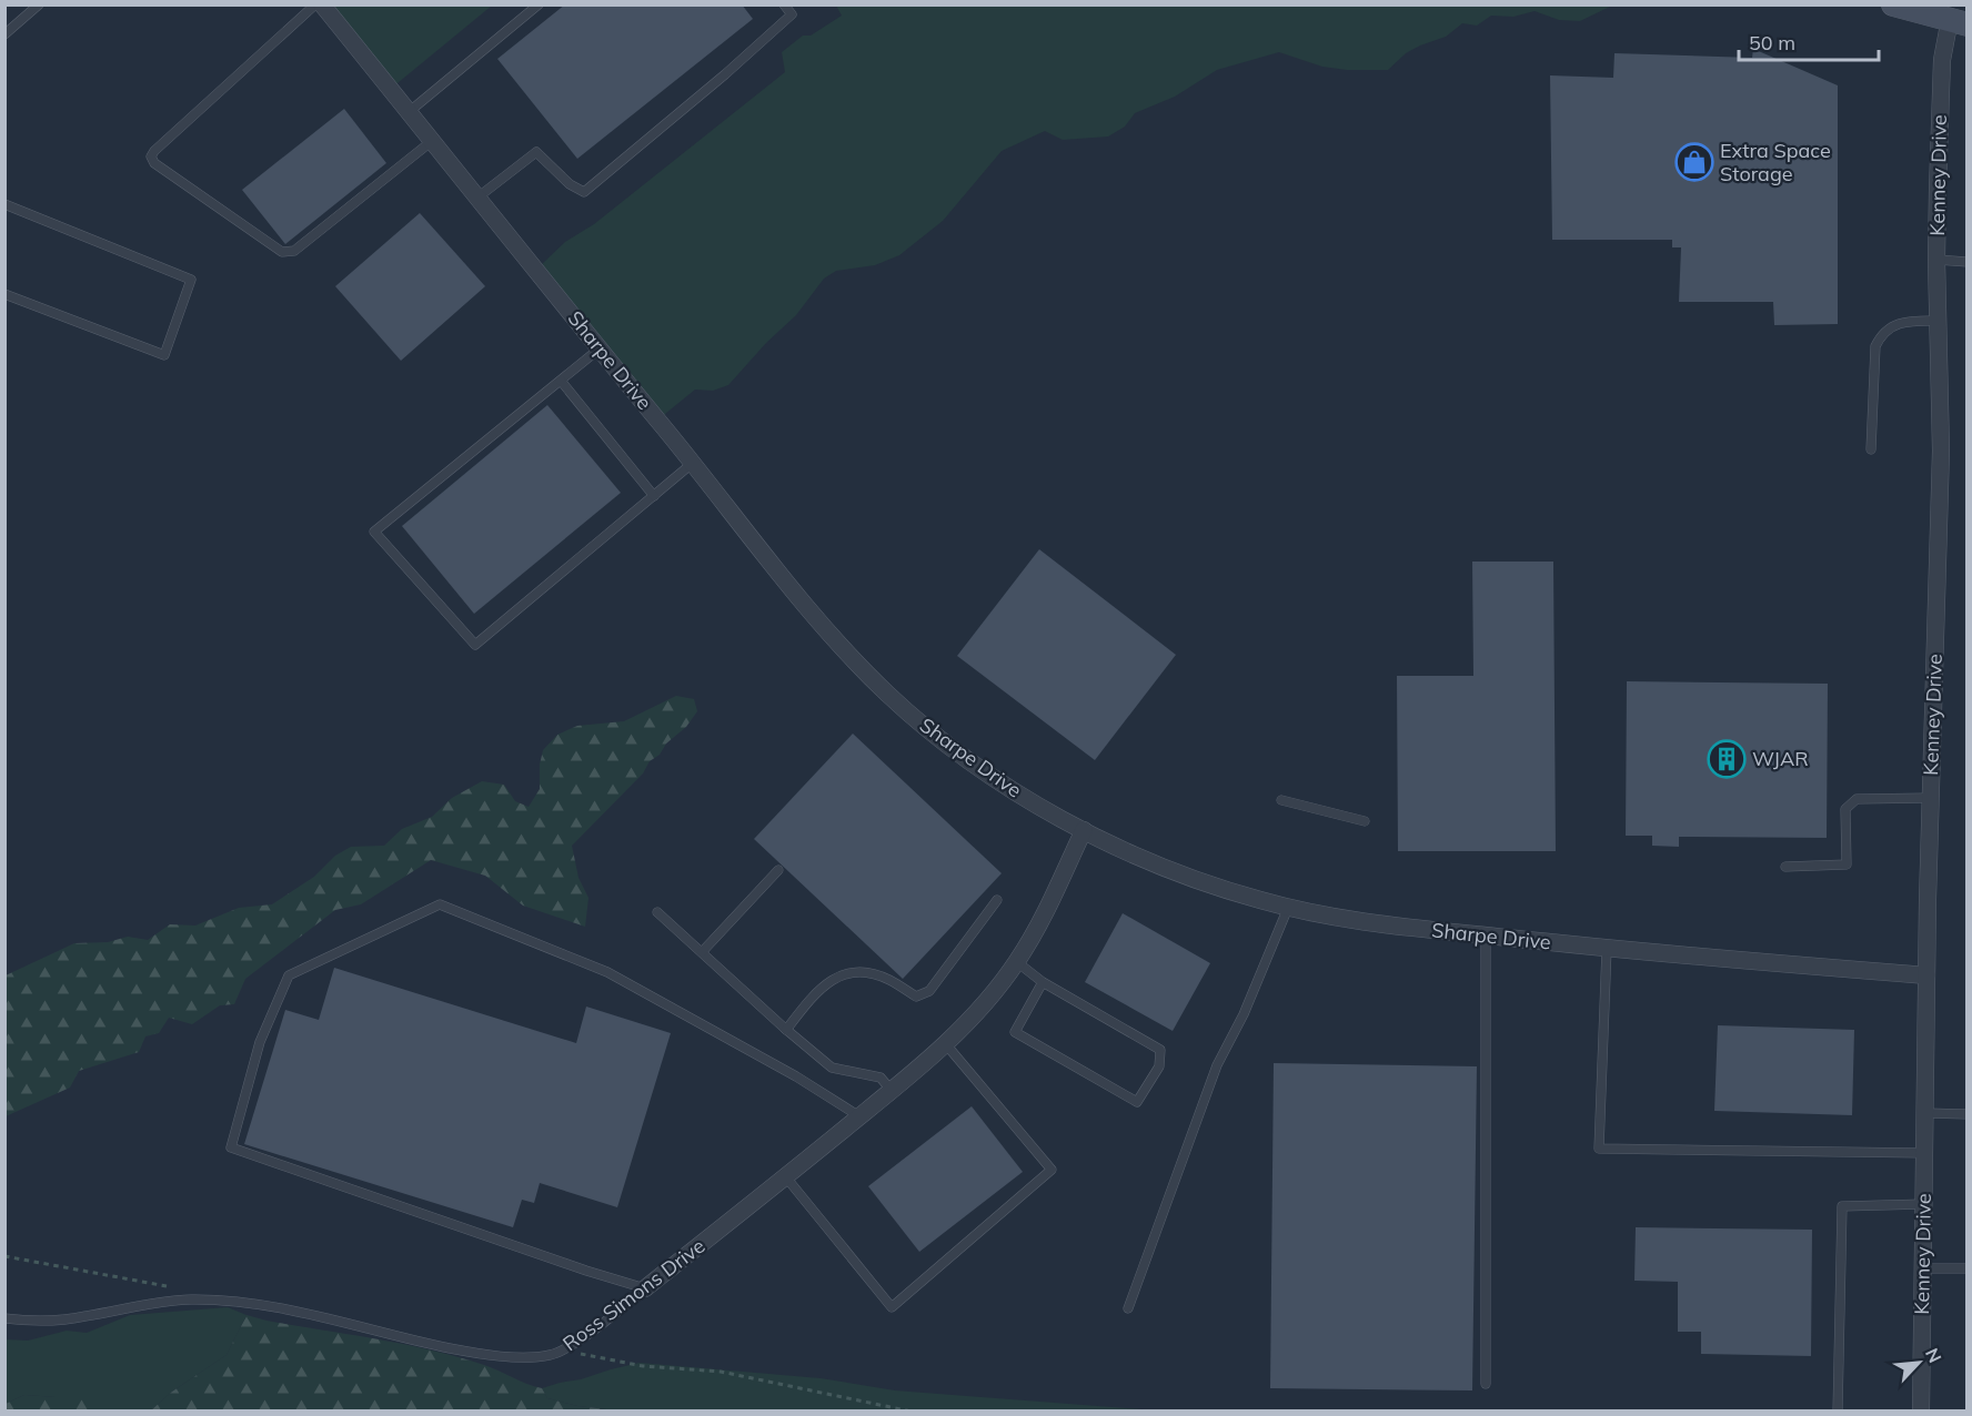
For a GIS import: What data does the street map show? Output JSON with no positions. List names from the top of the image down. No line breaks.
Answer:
{"streets":{"street":["Kenney Drive","Sharpe Drive","Ross Simons Drive"]},"crossings":[["Kenney Drive","Sharpe Drive"],["Sharpe Drive","Ross Simons Drive"]],"places":{"shop":["Extra Space Storage"],"building":["WJAR"]},"scale_bar":"50 m","north":"top right"}
